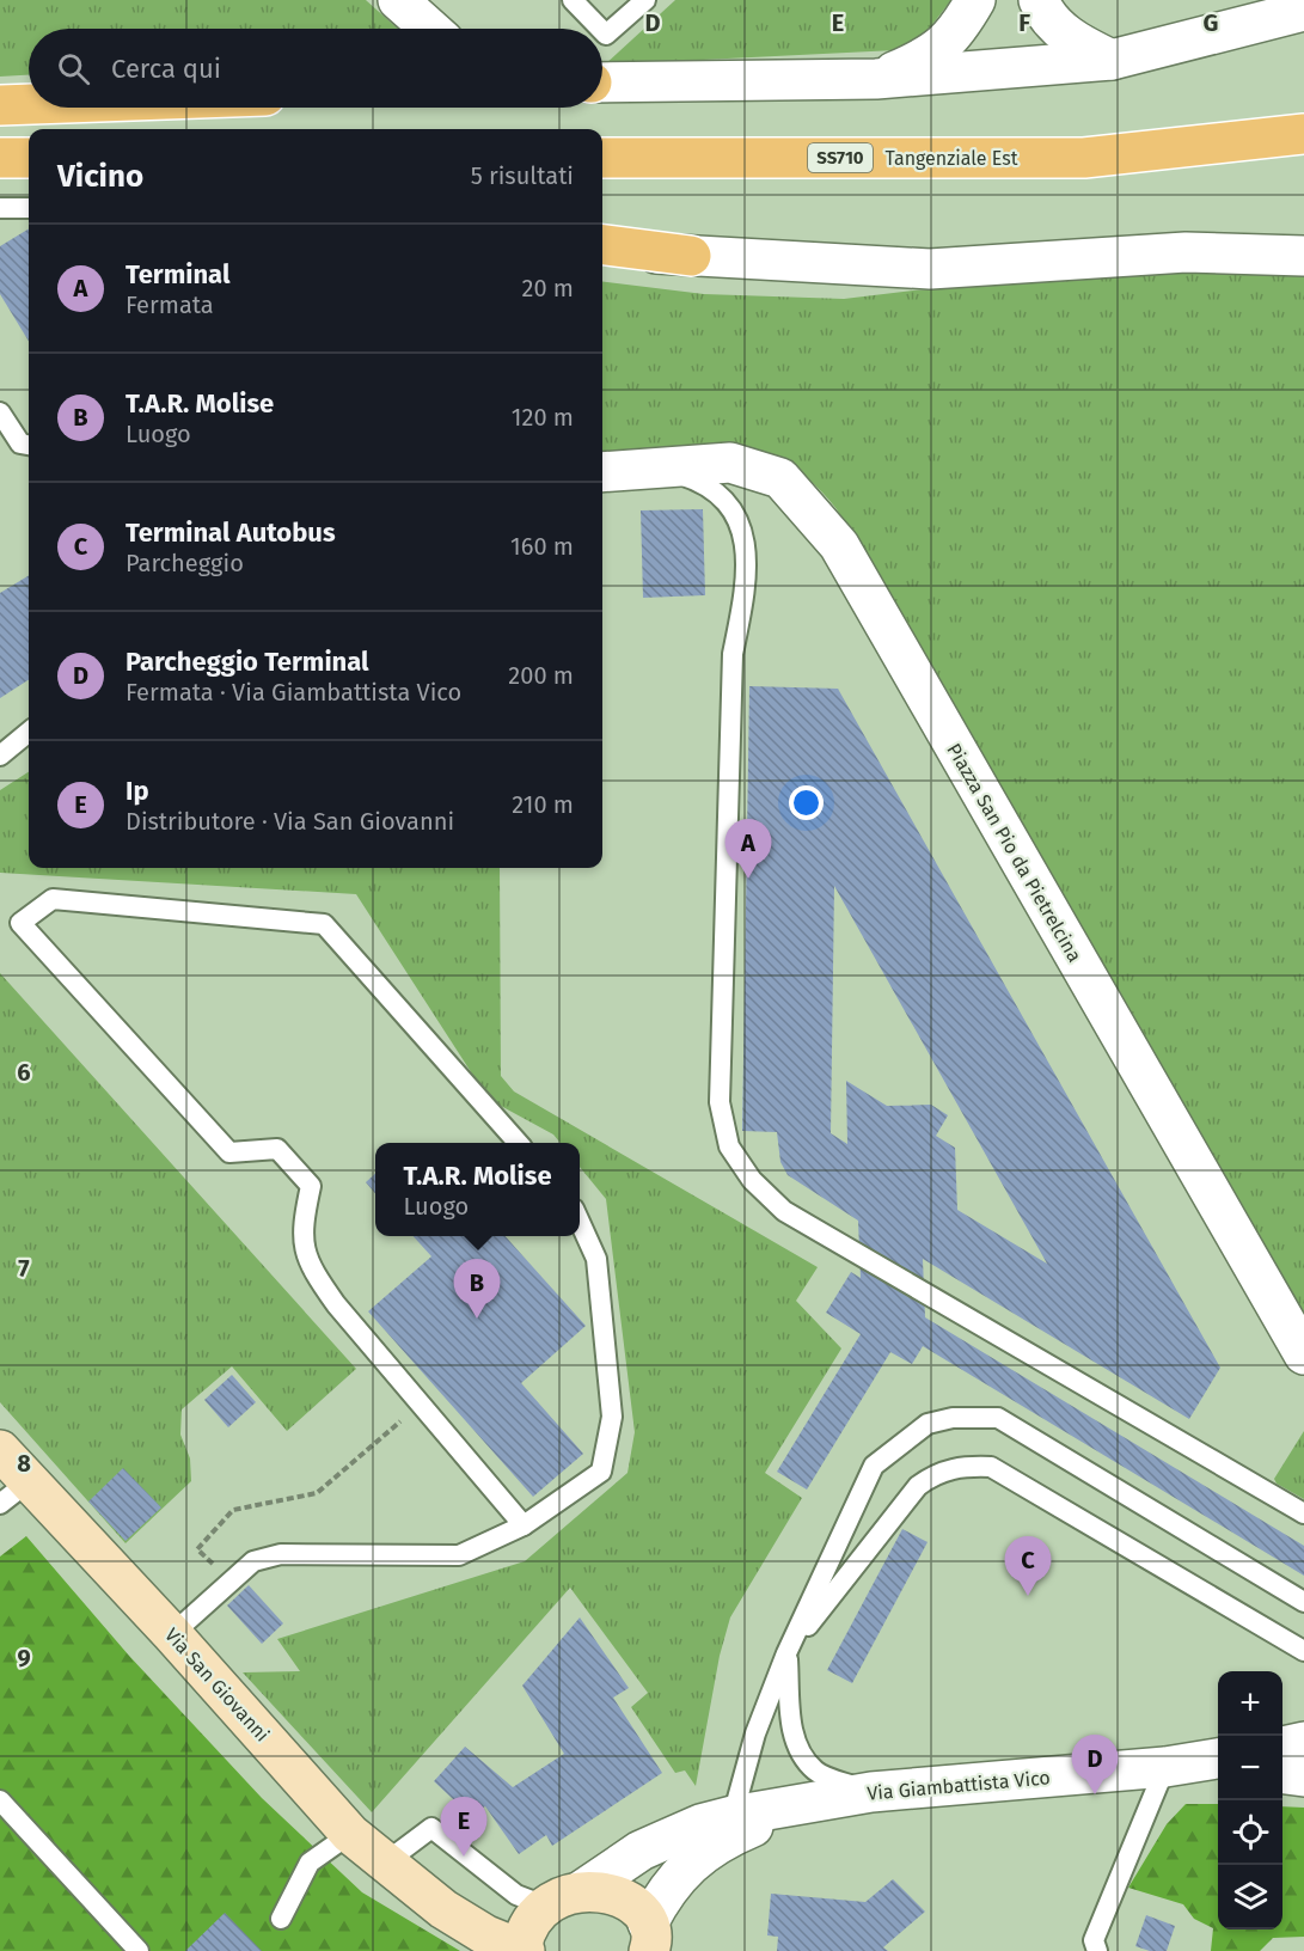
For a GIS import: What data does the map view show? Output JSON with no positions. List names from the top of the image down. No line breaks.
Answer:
{"streets":{"main road":["SS710","Tangenziale Est","Via San Giovanni"],"street":["Piazza San Pio da Pietrelcina","Via Giambattista Vico"]},"crossings":[["Via San Giovanni","Via Giambattista Vico"]],"page":{"search":"Cerca qui","heading":["Vicino","5 risultati"],"list":[{"mark":"A","name":"Terminal","note":"Fermata","value":"20 m"},{"mark":"B","name":"T.A.R. Molise","note":"Luogo","value":"120 m"},{"mark":"C","name":"Terminal Autobus","note":"Parcheggio","value":"160 m"},{"mark":"D","name":"Parcheggio Terminal","note":"Fermata · Via Giambattista Vico","value":"200 m"},{"mark":"E","name":"Ip","note":"Distributore · Via San Giovanni","value":"210 m"}],"pins":["A","B","C","D","E"],"popup":["T.A.R. Molise","Luogo"],"map_buttons":["+","−"]},"grid":{"columns":["D","E","F","G"],"rows":["6","7","8","9"]}}
